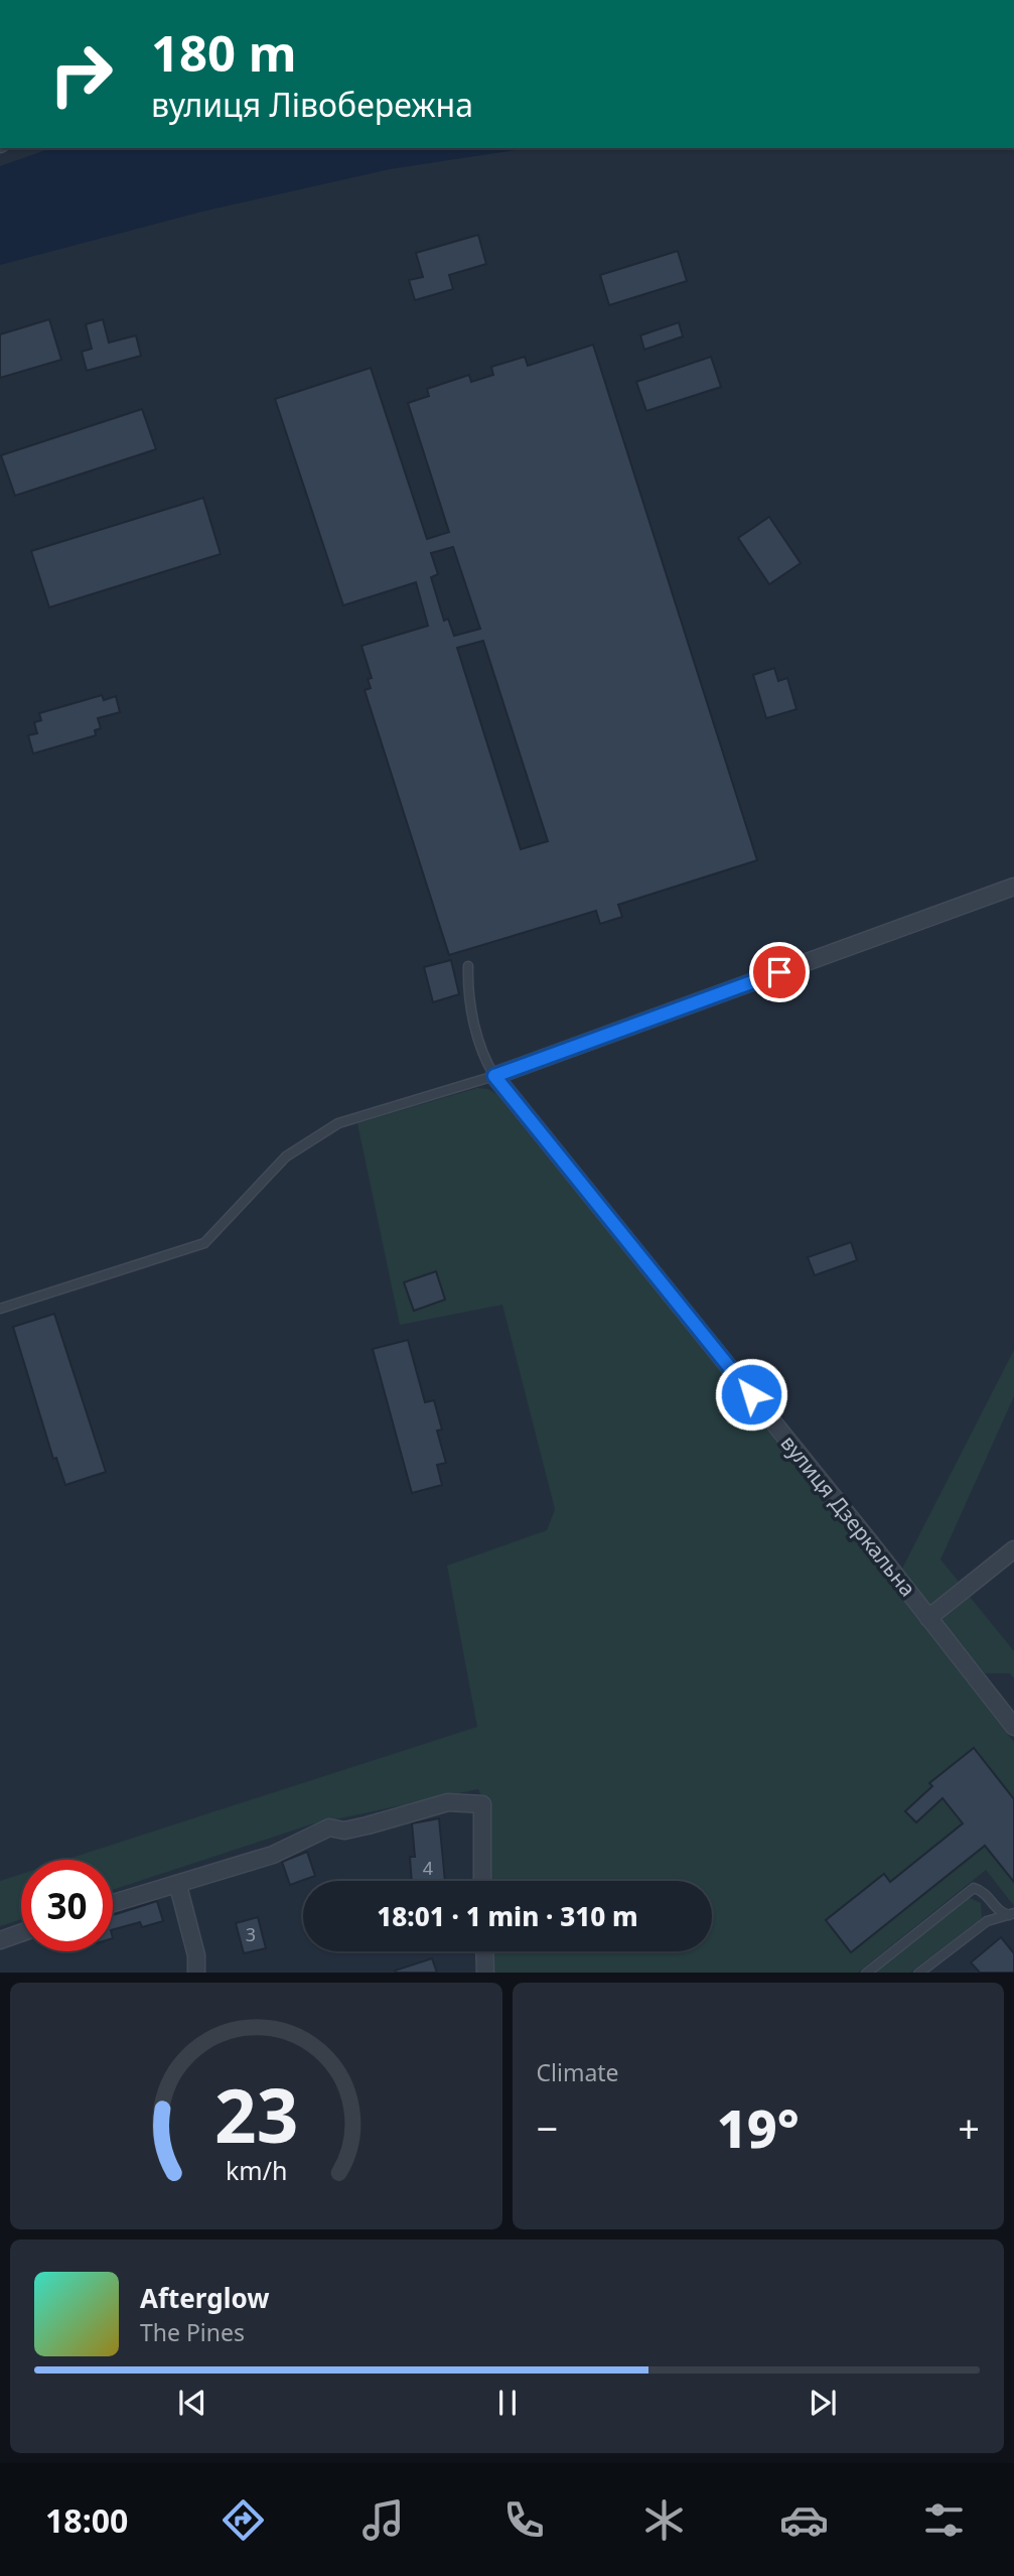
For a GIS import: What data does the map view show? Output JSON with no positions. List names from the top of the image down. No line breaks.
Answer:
{"streets":{"street":["вулиця Дзеркальна"]},"house_numbers":["4","3"],"page":{"turn":["180 m","вулиця Лівобережна"],"limit":"30","trip":"18:01 · 1 min · 310 m","tile":"Climate","heat":["−","19°","+"],"song":["Afterglow","The Pines"],"tabs":"18:00","gauge":["23","km/h"]}}
